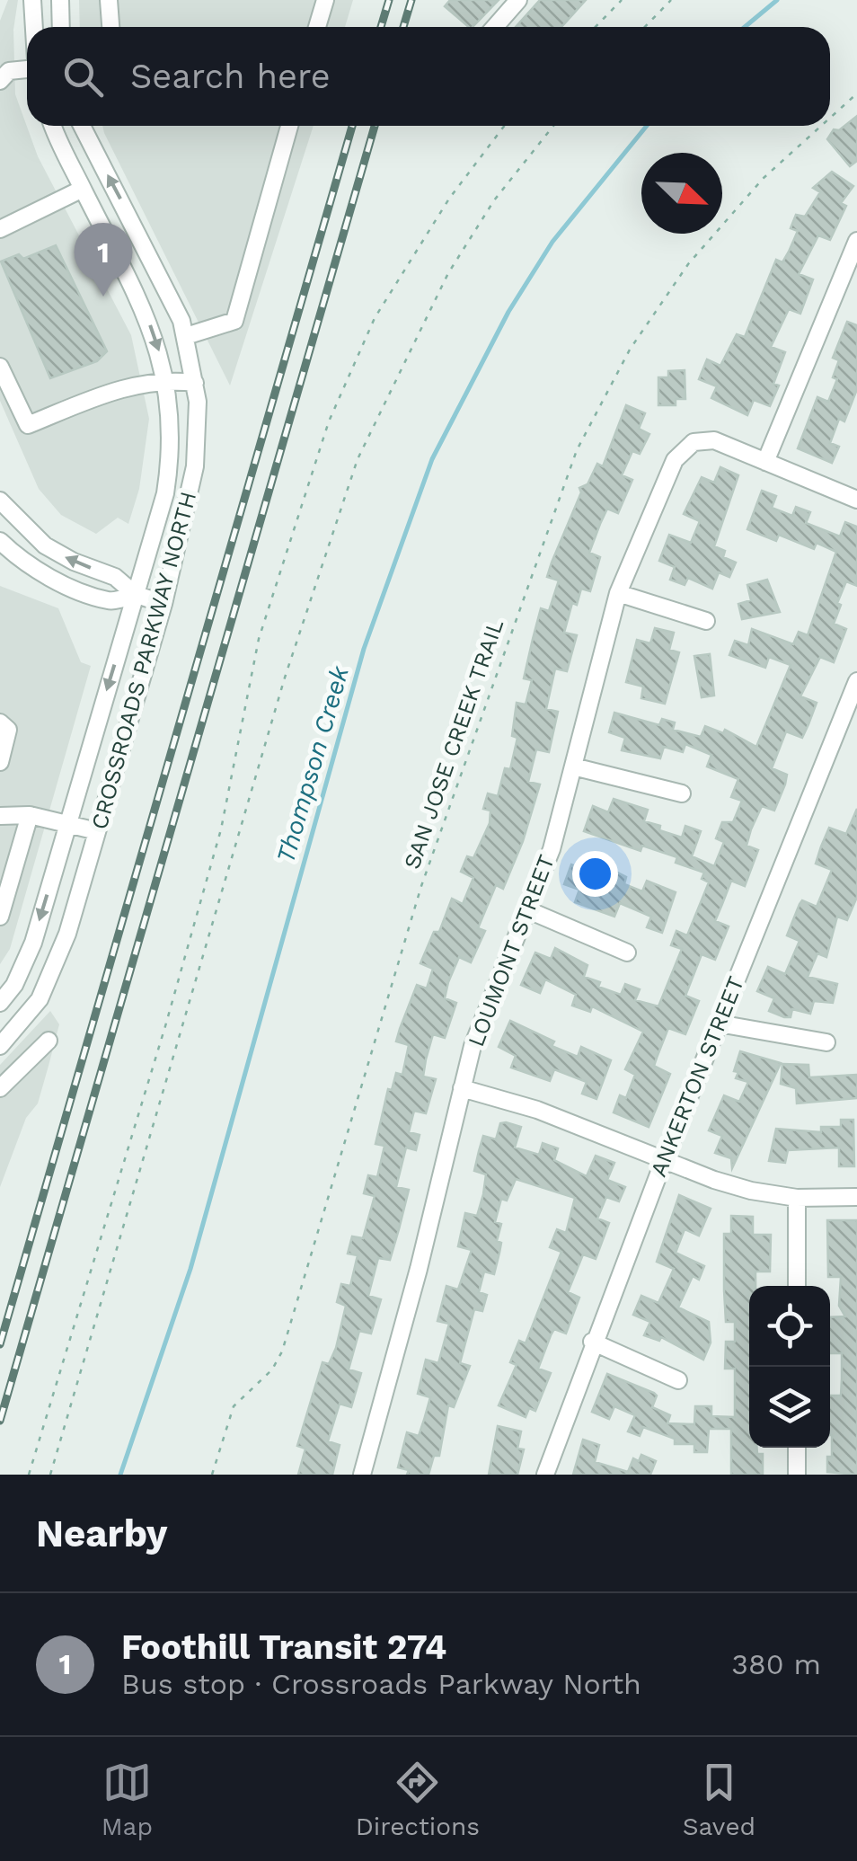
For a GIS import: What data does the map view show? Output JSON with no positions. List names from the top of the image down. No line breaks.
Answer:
{"streets":{"street":["CROSSROADS PARKWAY NORTH","LOUMONT STREET","ANKERTON STREET"],"path":["SAN JOSE CREEK TRAIL"]},"water":["Thompson Creek"],"north":"bottom right","page":{"search":"Search here","pins":"1","heading":"Nearby","list":[{"mark":"1","name":"Foothill Transit 274","note":"Bus stop · Crossroads Parkway North","value":"380 m"}],"nav":["Map","Directions","Saved"]}}
